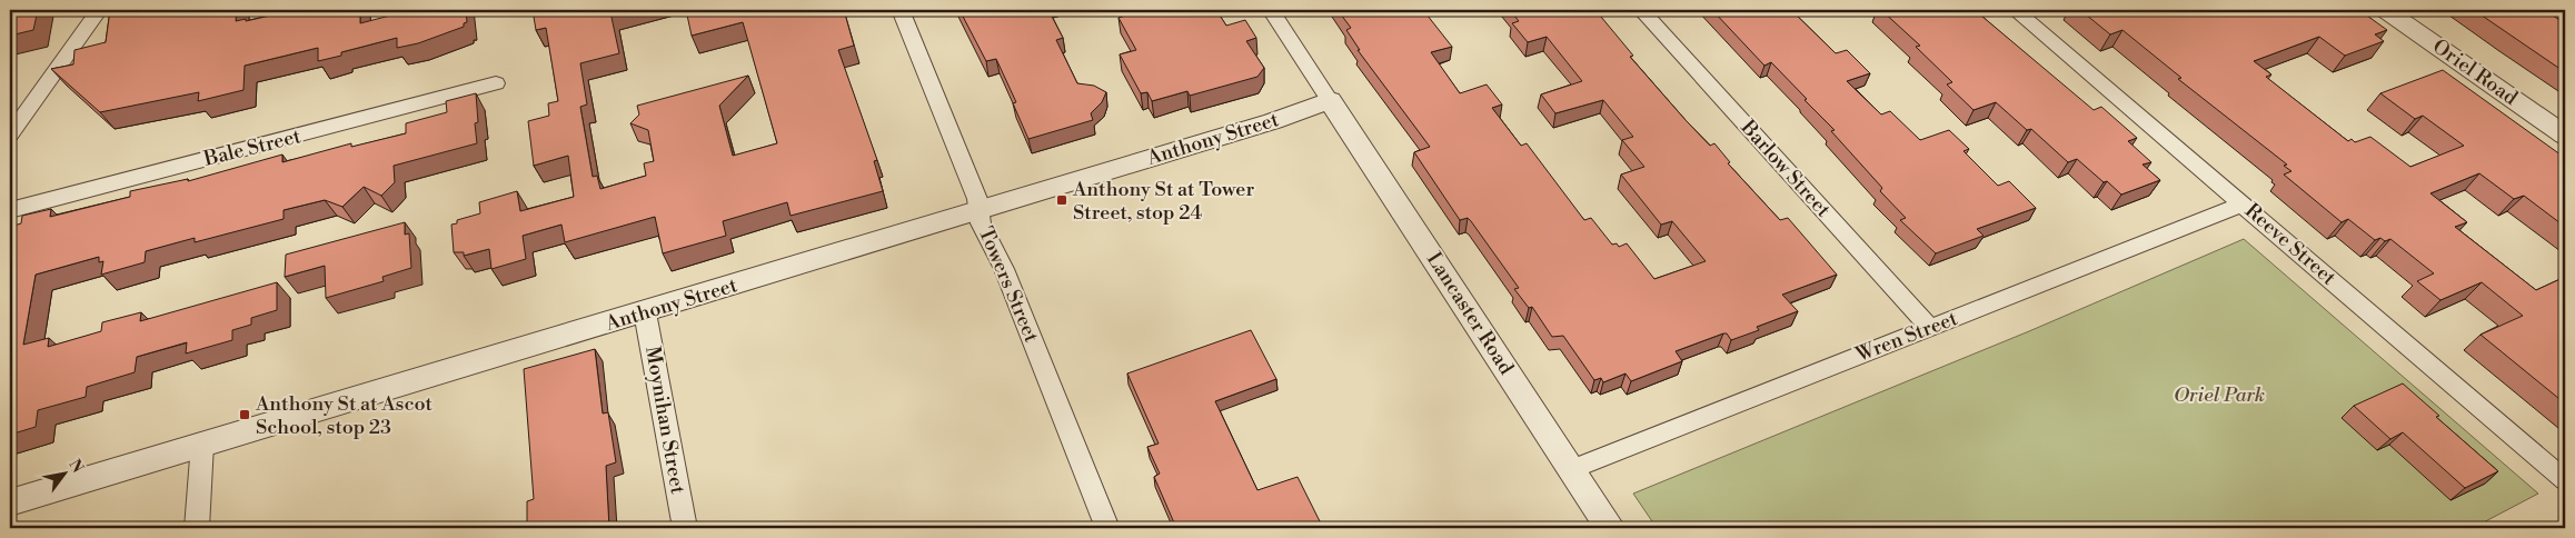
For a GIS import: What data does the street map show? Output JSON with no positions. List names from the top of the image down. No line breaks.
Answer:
{"streets":{"street":["Oriel Road","Anthony Street","Bale Street","Barlow Street","Reeve Street","Towers Street","Lancaster Road","Wren Street","Moynihan Street"]},"crossings":[["Anthony Street","Towers Street"],["Anthony Street","Lancaster Road"],["Anthony Street","Moynihan Street"],["Barlow Street","Wren Street"],["Reeve Street","Wren Street"],["Lancaster Road","Wren Street"]],"parks":["Oriel Park"],"places":{"transit":["Anthony St at Tower Street, stop 24","Anthony St at Ascot School, stop 23"]},"north":"top right"}
